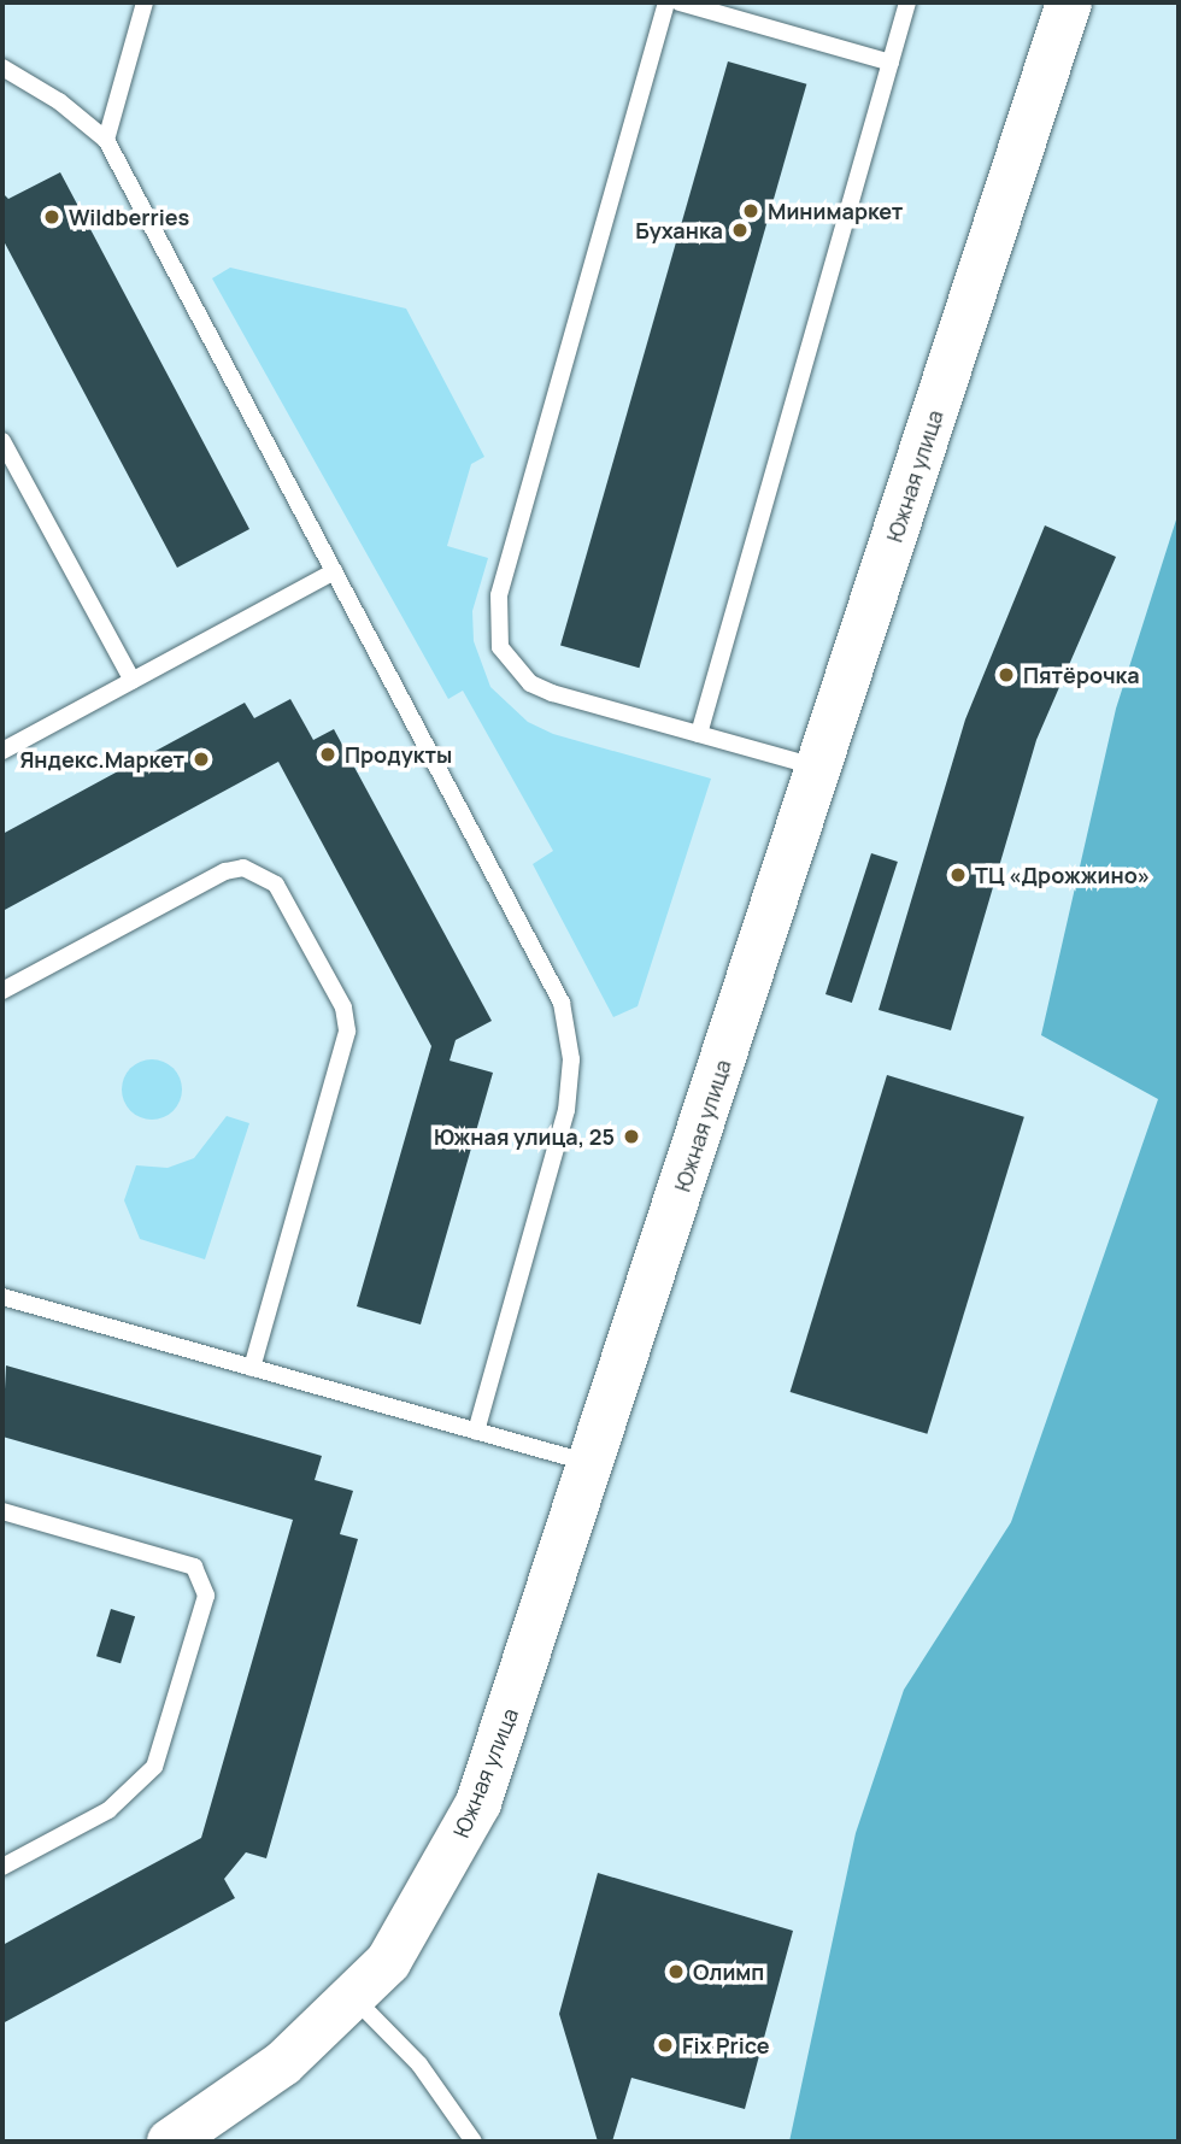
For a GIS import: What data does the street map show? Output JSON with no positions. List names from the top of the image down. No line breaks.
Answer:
{"streets":{"street":["Южная улица"]},"places":["Минимаркет","Wildberries","Буханка","Пятёрочка","Продукты","Яндекс.Маркет","ТЦ «Дрожжино»","Южная улица, 25","Олимп","Fix Price"]}
